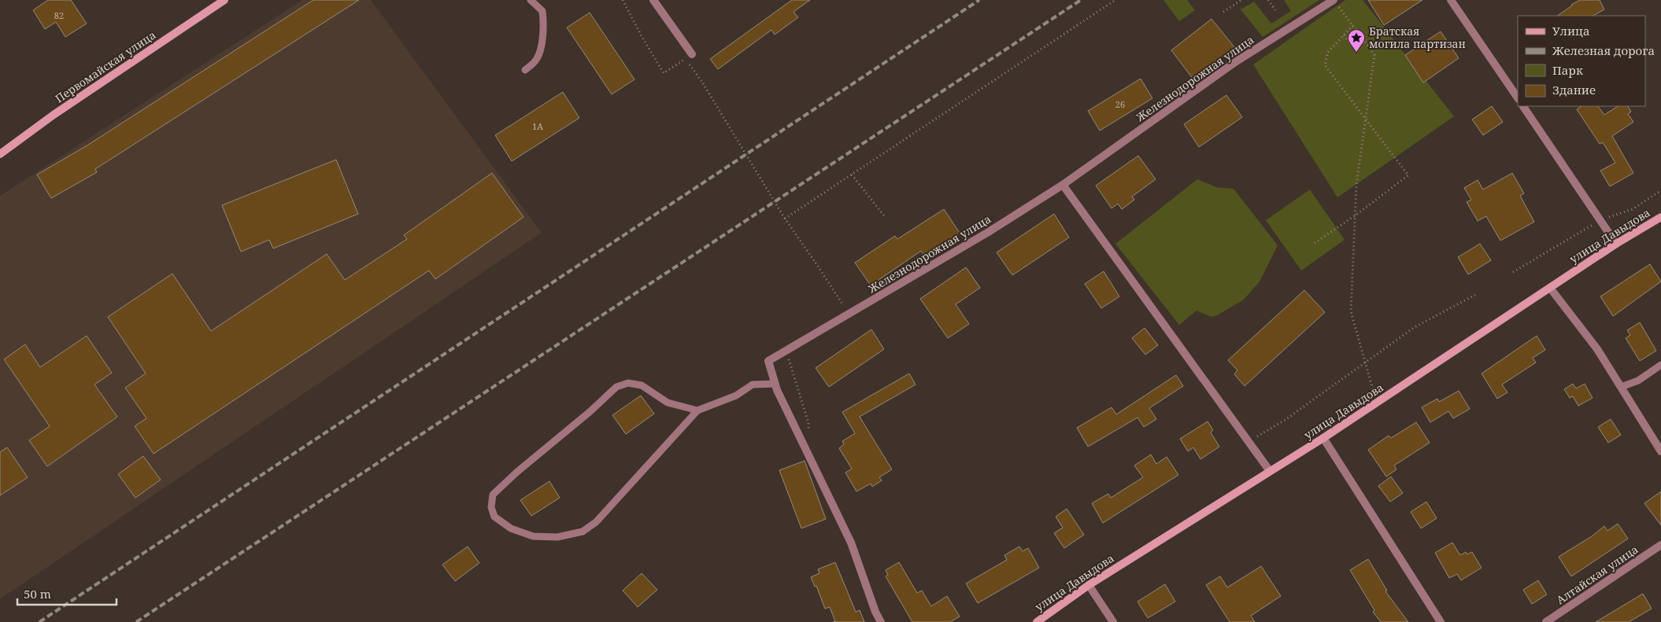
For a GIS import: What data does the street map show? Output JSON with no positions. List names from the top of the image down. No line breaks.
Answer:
{"streets":{"main road":["Первомайская улица","улица Давыдова"],"street":["Железнодорожная улица","Алтайская улица"]},"places":{"place":["Братская могила партизан"]},"house_numbers":["82","26","1А"],"legend":["Улица","Железная дорога","Парк","Здание"],"scale_bar":"50 m"}
